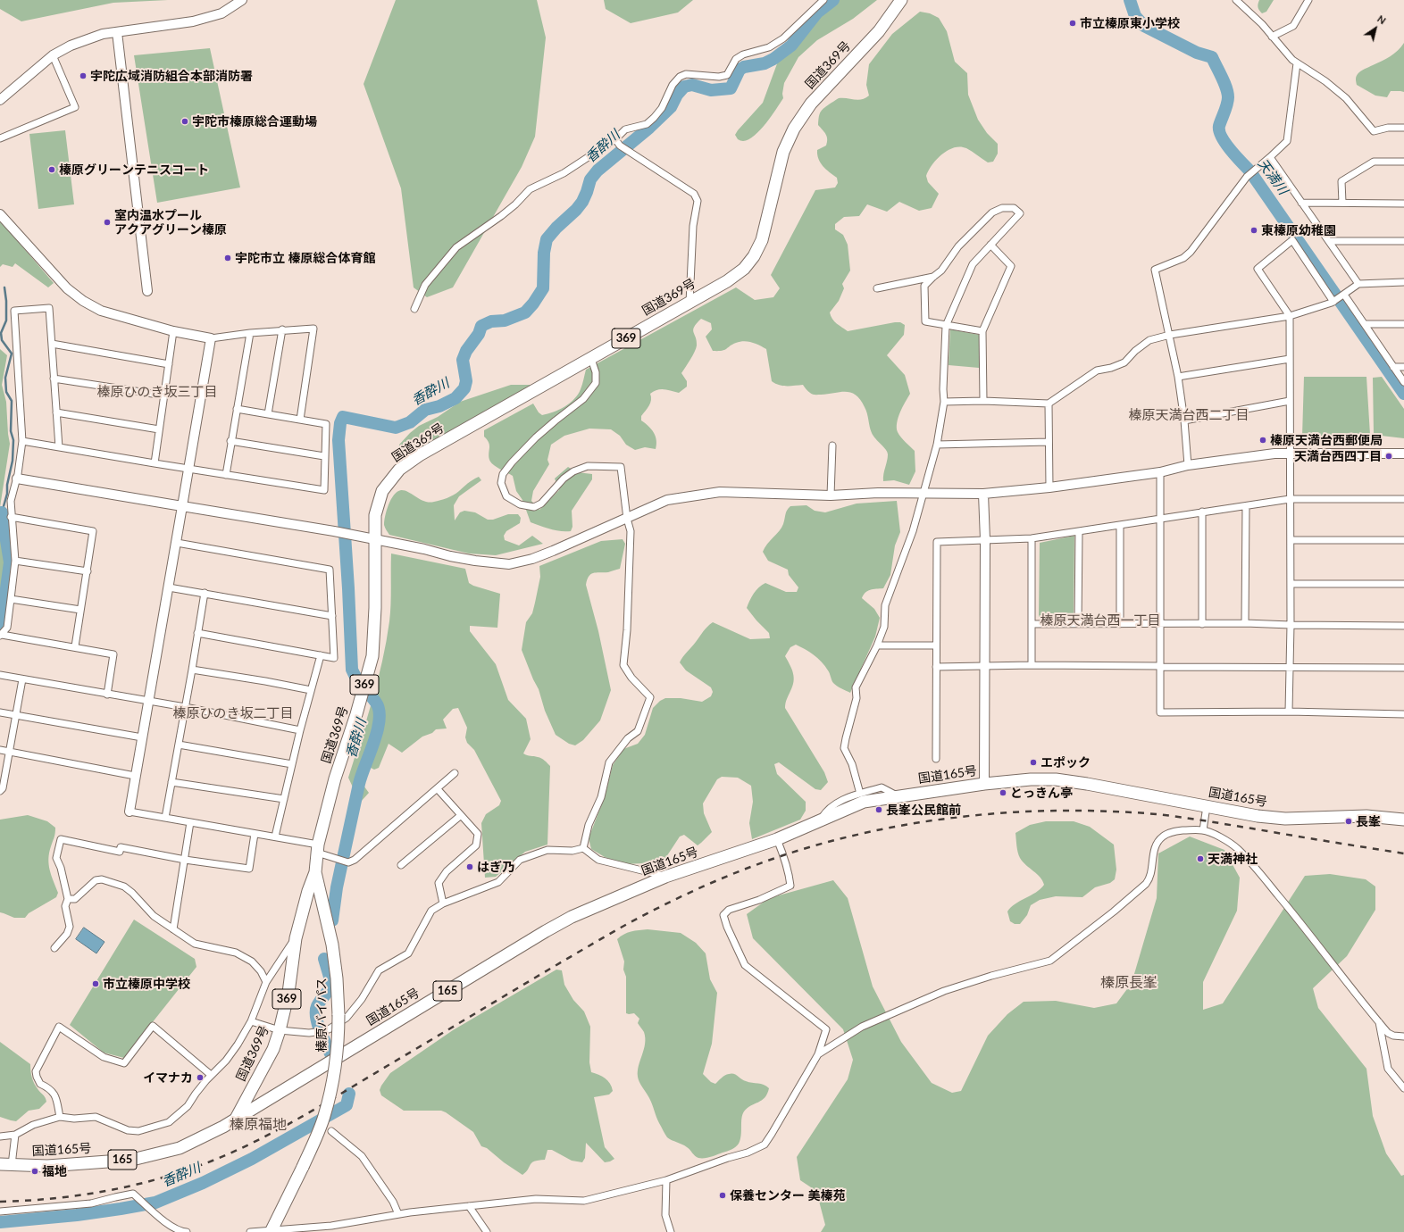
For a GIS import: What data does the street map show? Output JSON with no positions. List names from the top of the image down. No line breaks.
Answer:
{"streets":{"highway":["国道369号","369","国道165号","165","榛原バイパス"]},"crossings":[["国道369号","国道165号"],["国道369号","榛原バイパス"]],"districts":["榛原ひのき坂三丁目","榛原天満台西二丁目","榛原天満台西一丁目","榛原ひのき坂二丁目","榛原長峯","榛原福地"],"water":["香酔川","天満川"],"places":["市立榛原東小学校","宇陀広域消防組合本部消防署","宇陀市榛原総合運動場","榛原グリーンテニスコート","室内温水プール アクアグリーン榛原","東榛原幼稚園","宇陀市立 榛原総合体育館","榛原天満台西郵便局","天満台西四丁目","エポック","とっきん亭","長峯公民館前","長峯","天満神社","はぎ乃","市立榛原中学校","イマナカ","福地","保養センター 美榛苑"],"north":"top right"}
